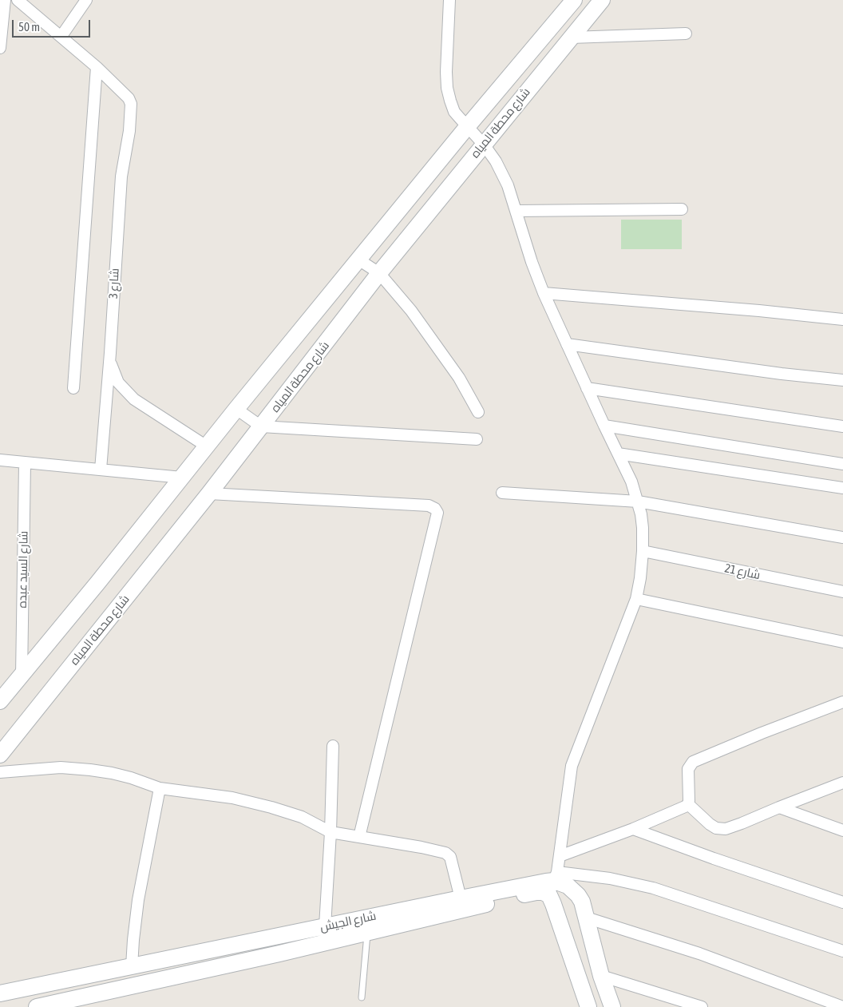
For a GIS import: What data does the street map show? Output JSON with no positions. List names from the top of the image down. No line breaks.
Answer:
{"streets":{"street":["شارع محطة المياه","شارع 3","شارع السيد عبده","شارع 21","شارع الجيش"]},"crossings":[["شارع محطة المياه","شارع السيد عبده"]],"scale_bar":"50 m"}
